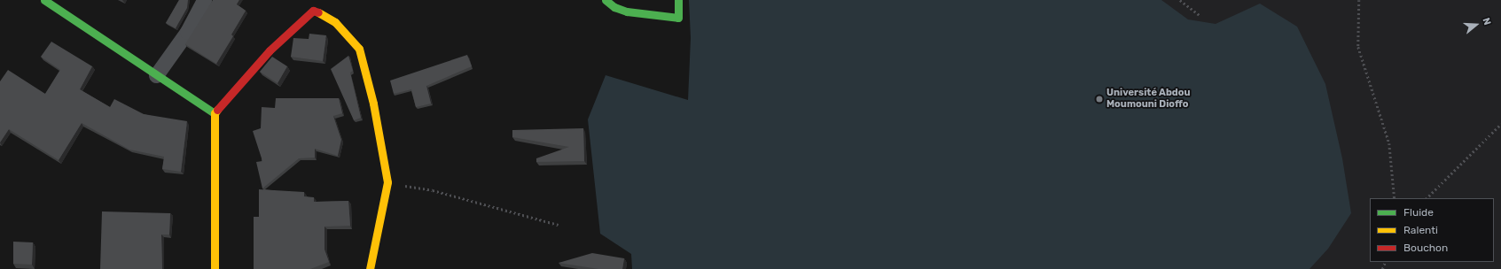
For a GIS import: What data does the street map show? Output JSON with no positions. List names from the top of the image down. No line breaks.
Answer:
{"places":["Université Abdou Moumouni Dioffo"],"legend":["Fluide","Ralenti","Bouchon"],"north":"right"}
